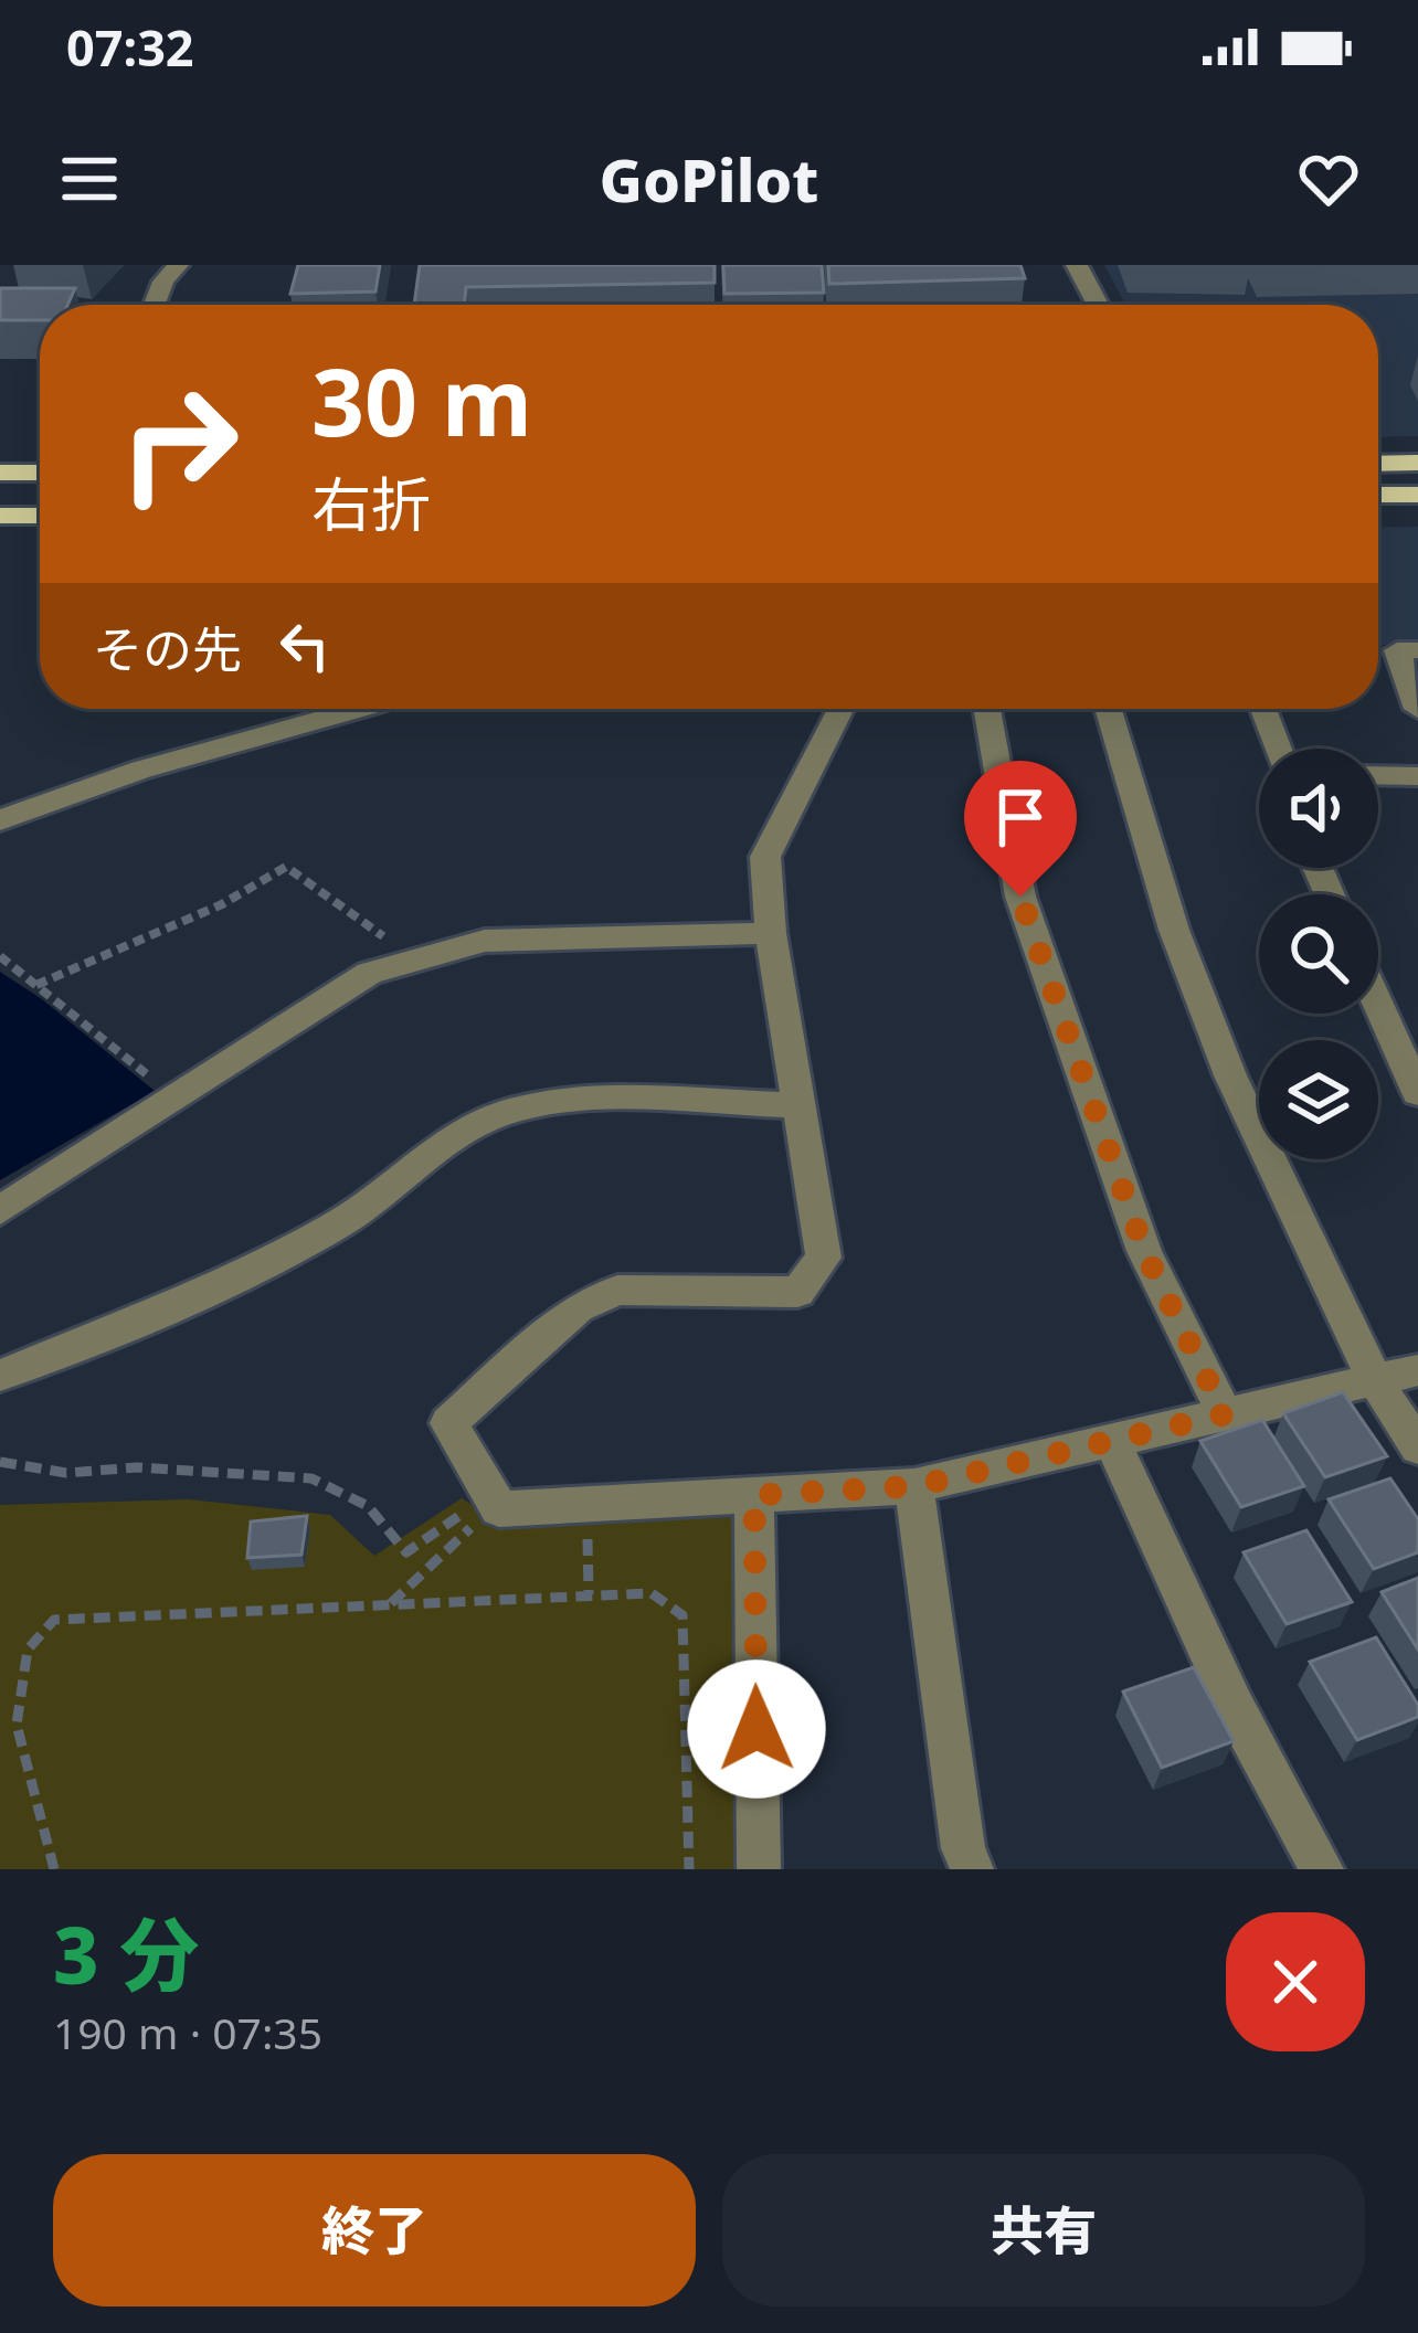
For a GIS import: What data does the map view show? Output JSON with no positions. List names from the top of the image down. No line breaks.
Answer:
{"page":{"status":"07:32","header":"GoPilot","turn":["30 m","右折"],"then":"その先","heading":["3 分","190 m · 07:35"],"buttons":["終了","共有"]}}
